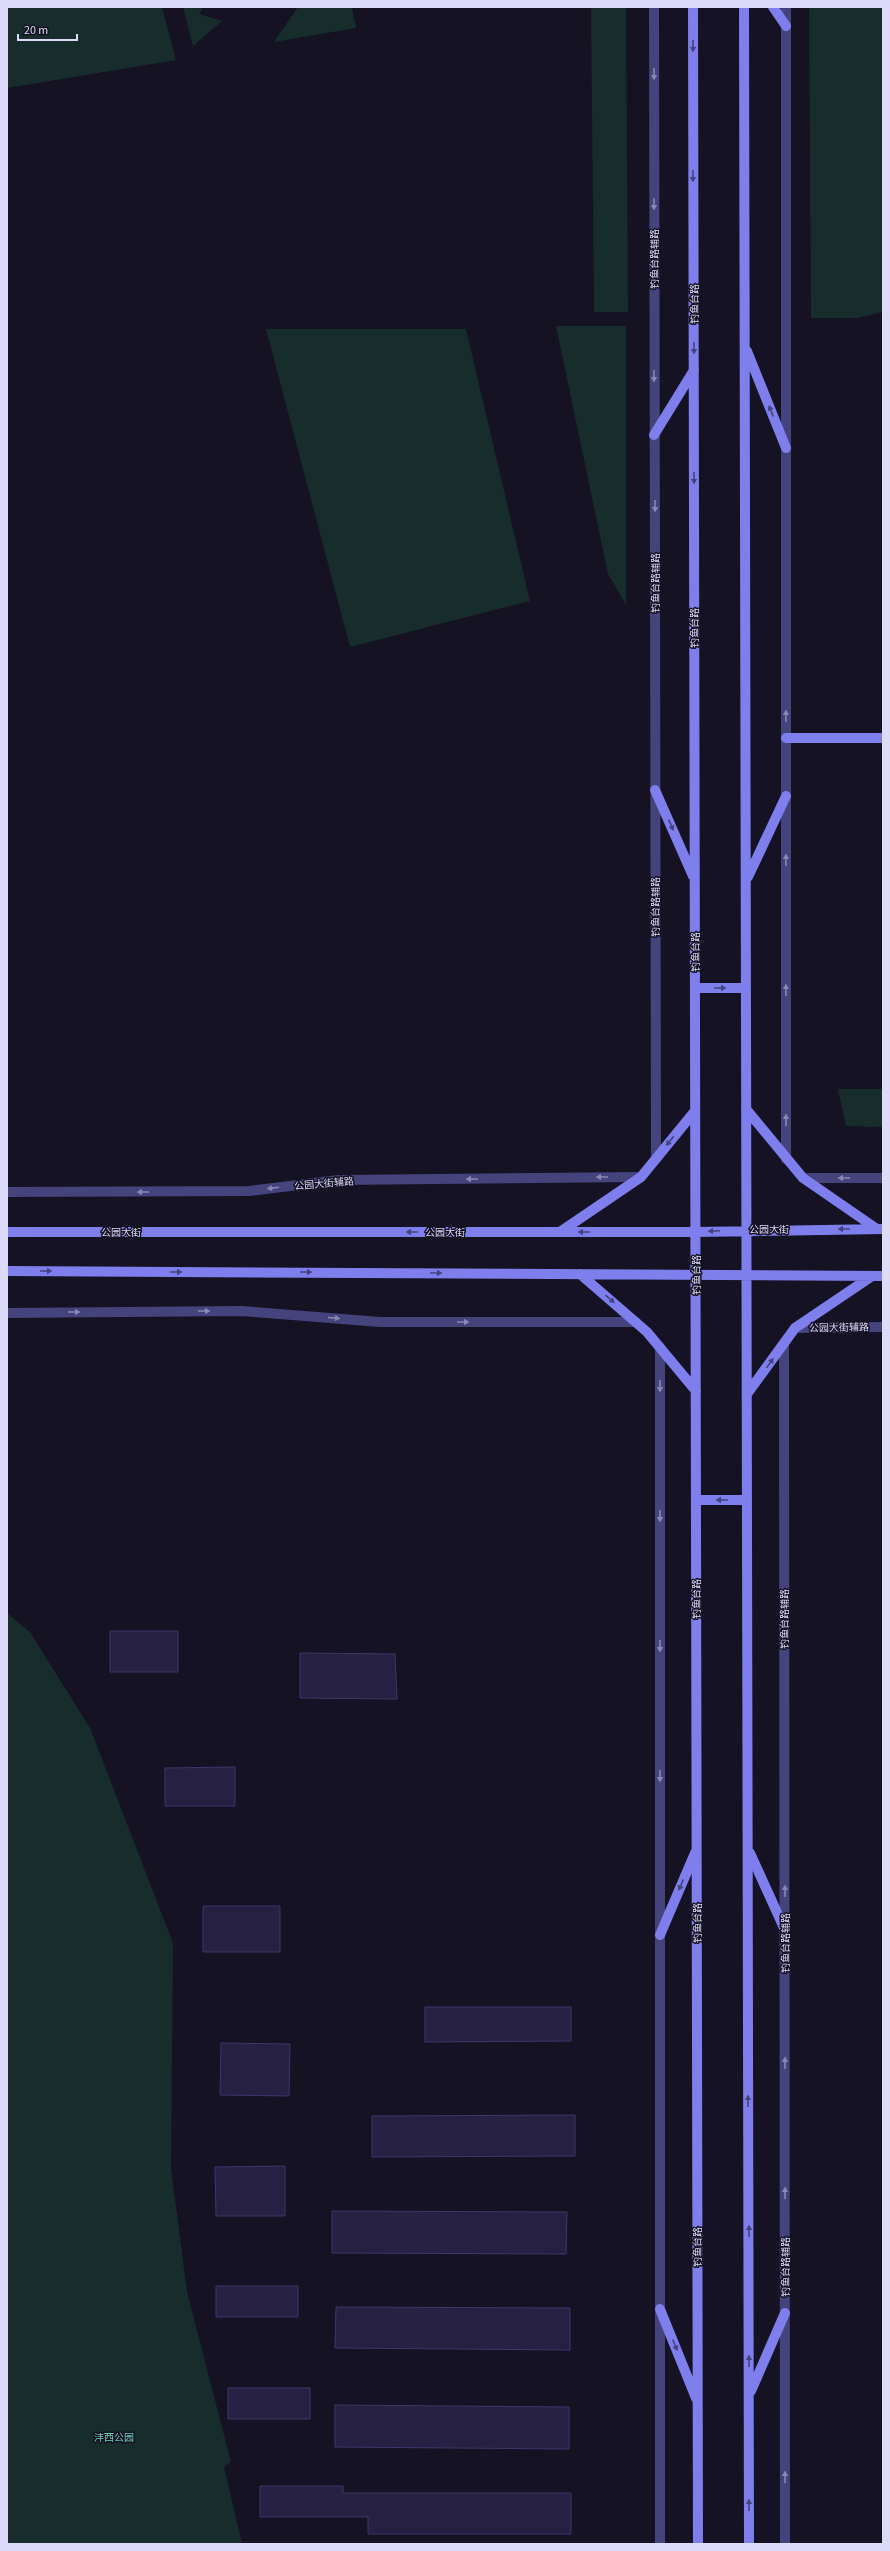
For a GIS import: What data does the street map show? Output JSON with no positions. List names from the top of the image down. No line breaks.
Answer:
{"streets":{"main road":["钓鱼台路","公园大街"],"street":["钓鱼台路辅路","公园大街辅路"]},"crossings":[["钓鱼台路","公园大街"]],"one_way":["公园大街辅路"],"parks":["沣西公园"],"scale_bar":"20 m"}
